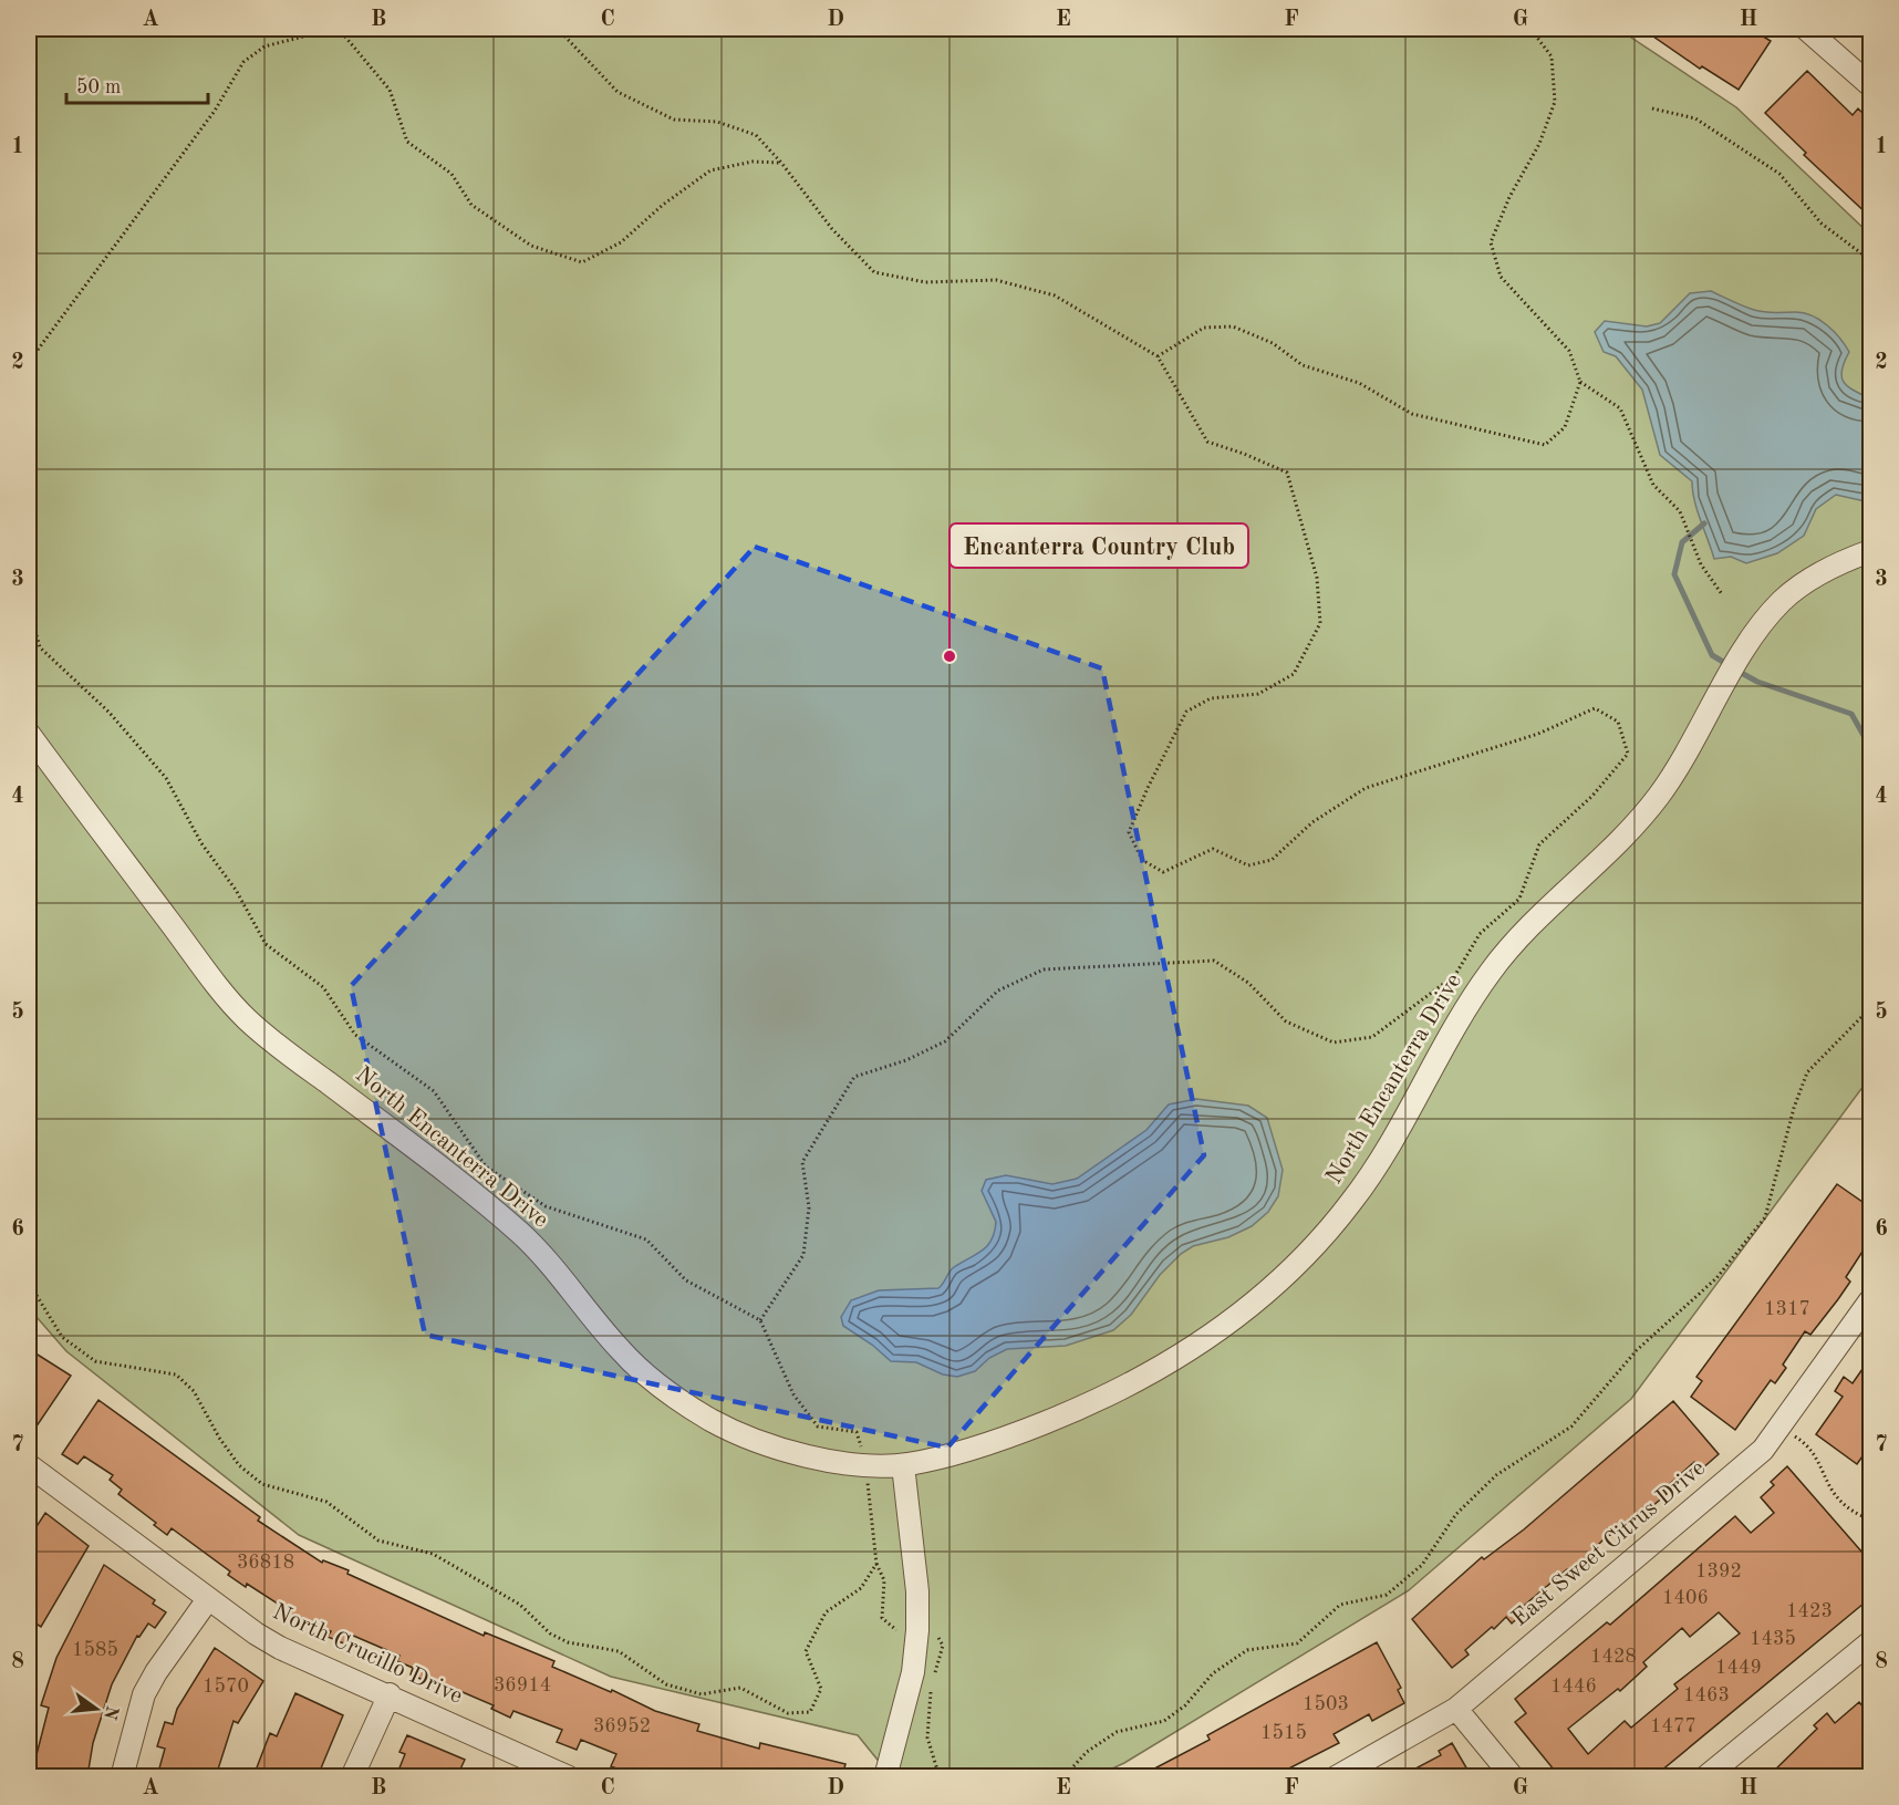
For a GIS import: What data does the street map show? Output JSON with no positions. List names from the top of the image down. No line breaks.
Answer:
{"streets":{"street":["North Encanterra Drive","East Sweet Citrus Drive","North Crucillo Drive"]},"places":["Encanterra Country Club"],"house_numbers":["1317","36818","1392","1406","1423","1435","1585","1428","1449","36914","1570","1446","1463","1503","36952","1477","1515"],"scale_bar":"50 m","north":"right","grid":{"columns":["A","B","C","D","E","F","G","H"],"rows":["1","2","3","4","5","6","7","8"]}}
